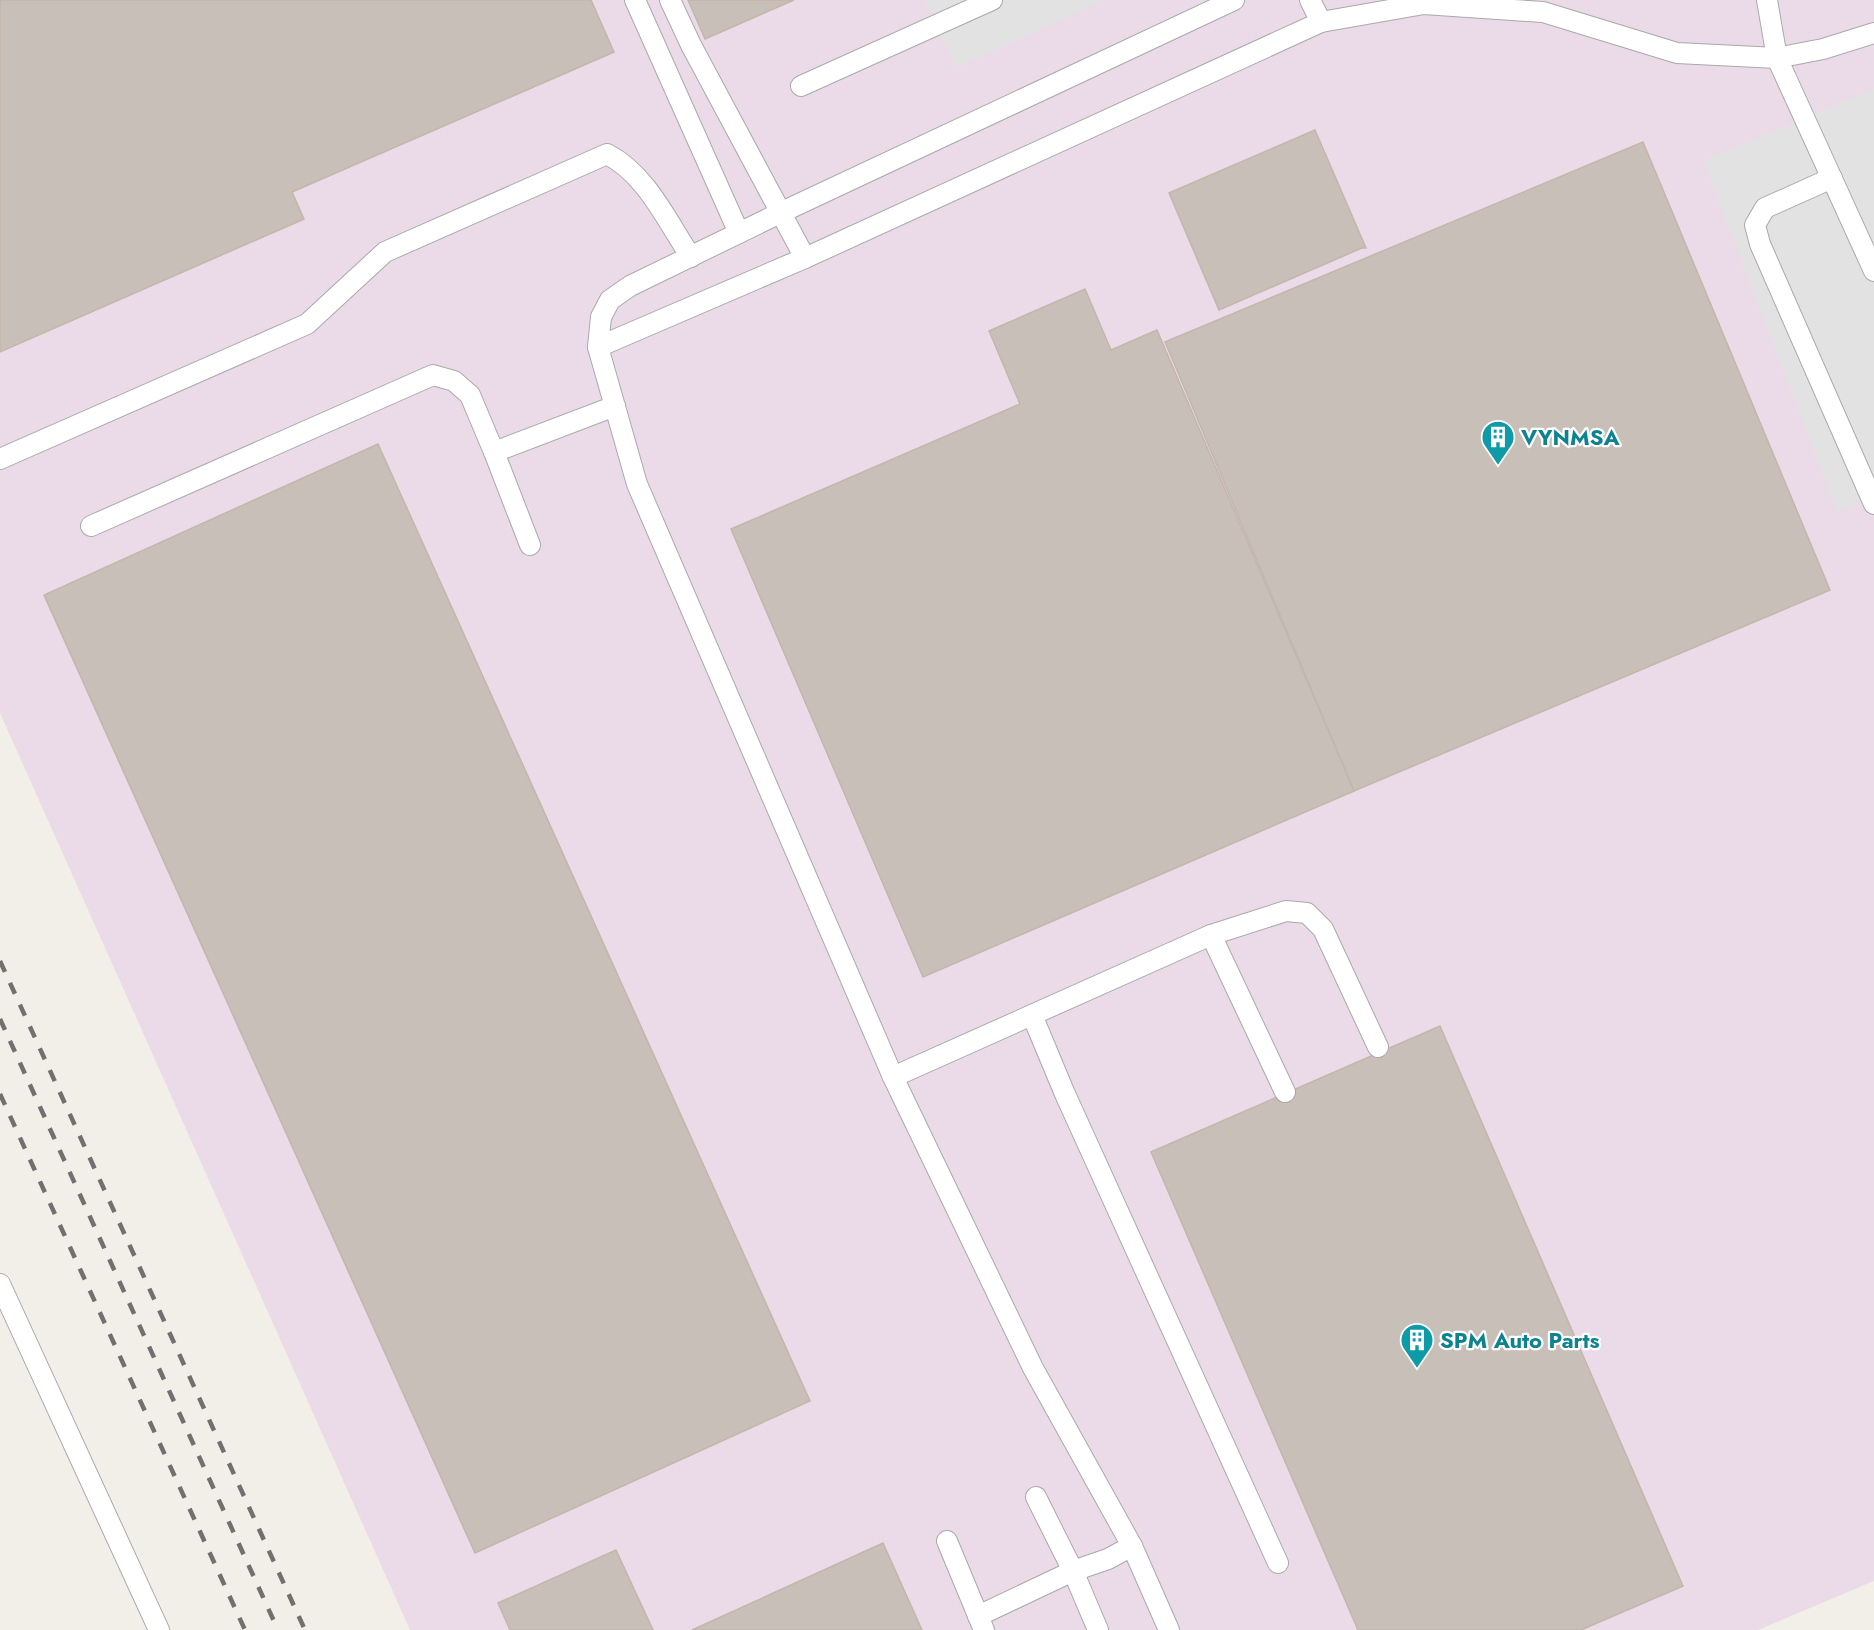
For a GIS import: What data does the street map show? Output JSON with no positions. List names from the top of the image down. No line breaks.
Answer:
{"places":{"building":["VYNMSA","SPM Auto Parts"]}}
